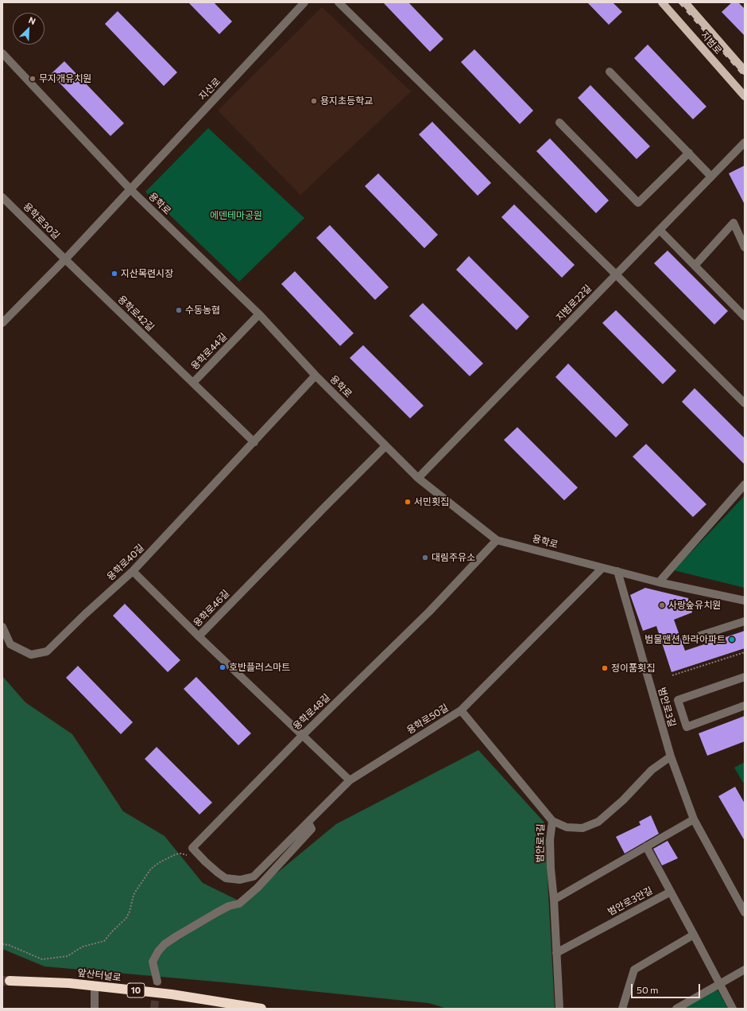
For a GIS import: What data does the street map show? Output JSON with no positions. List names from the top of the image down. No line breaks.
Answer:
{"streets":{"highway":["앞산터널로","10"],"main road":["지범로"],"street":["지산로","용학로","용학로30길","지범로22길","용학로42길","용학로44길","용학로40길","용학로46길","범안로3길","용학로48길","용학로50길","범안로1길","범안로3안길"]},"crossings":[["지산로","용학로"],["용학로","지범로22길"],["용학로","용학로44길"],["용학로","용학로40길"],["용학로","용학로46길"],["용학로","범안로3길"],["용학로","용학로48길"],["용학로","용학로50길"],["용학로30길","용학로42길"],["용학로42길","용학로44길"],["용학로44길","용학로40길"],["용학로46길","용학로48길"],["용학로46길","용학로50길"],["용학로48길","용학로50길"],["용학로50길","범안로1길"],["범안로1길","범안로3안길"]],"parks":["에덴테마공원"],"places":["무지개유치원","용지초등학교","지산목련시장","수동농협","서민횟집","대림주유소","사랑숲유치원","범물맨션 한라아파트","호반플러스마트","정이품횟집"],"scale_bar":"50 m","north":"top right"}
